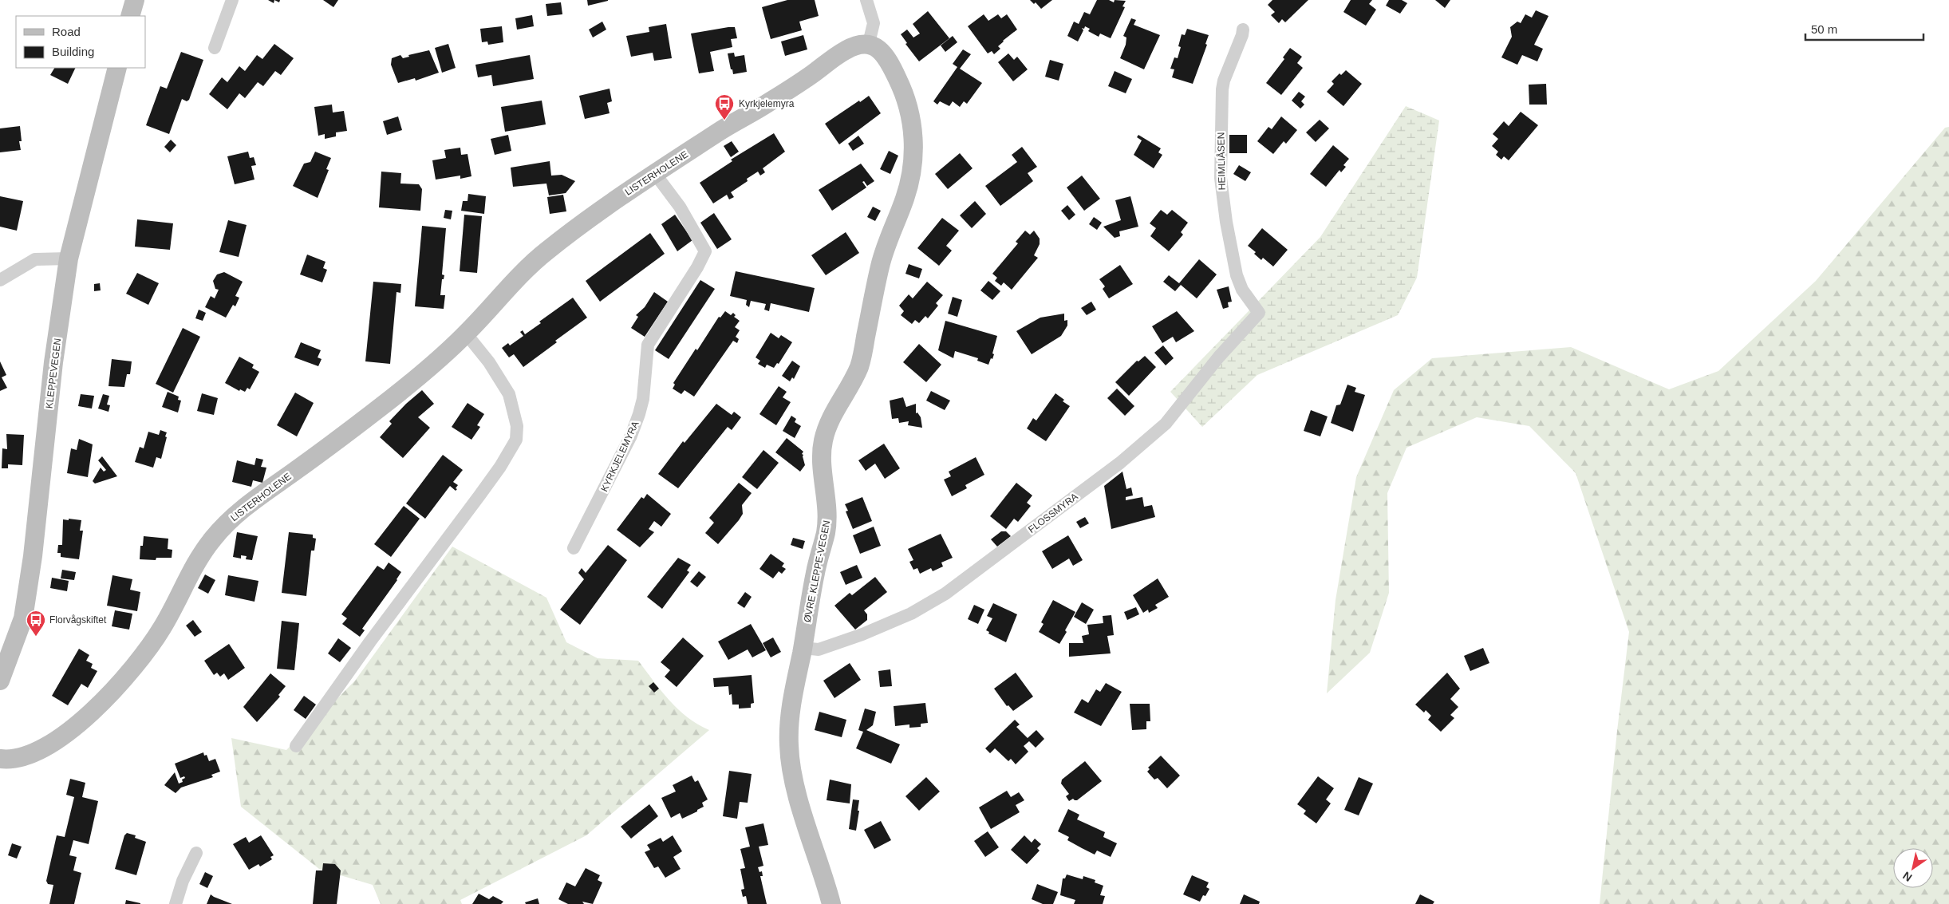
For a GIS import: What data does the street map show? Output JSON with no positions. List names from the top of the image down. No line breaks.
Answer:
{"streets":{"street":["HEIMLIÅSEN","LISTERHOLENE","KLEPPEVEGEN","KYRKJELEMYRA","FLOSSMYRA","ØVRE KLEPPE-VEGEN"]},"crossings":[["HEIMLIÅSEN","FLOSSMYRA"],["LISTERHOLENE","KYRKJELEMYRA"],["LISTERHOLENE","ØVRE KLEPPE-VEGEN"],["FLOSSMYRA","ØVRE KLEPPE-VEGEN"]],"places":{"bus stop":["Kyrkjelemyra","Florvågskiftet"]},"legend":["Road","Building"],"scale_bar":"50 m","north":"bottom left"}
